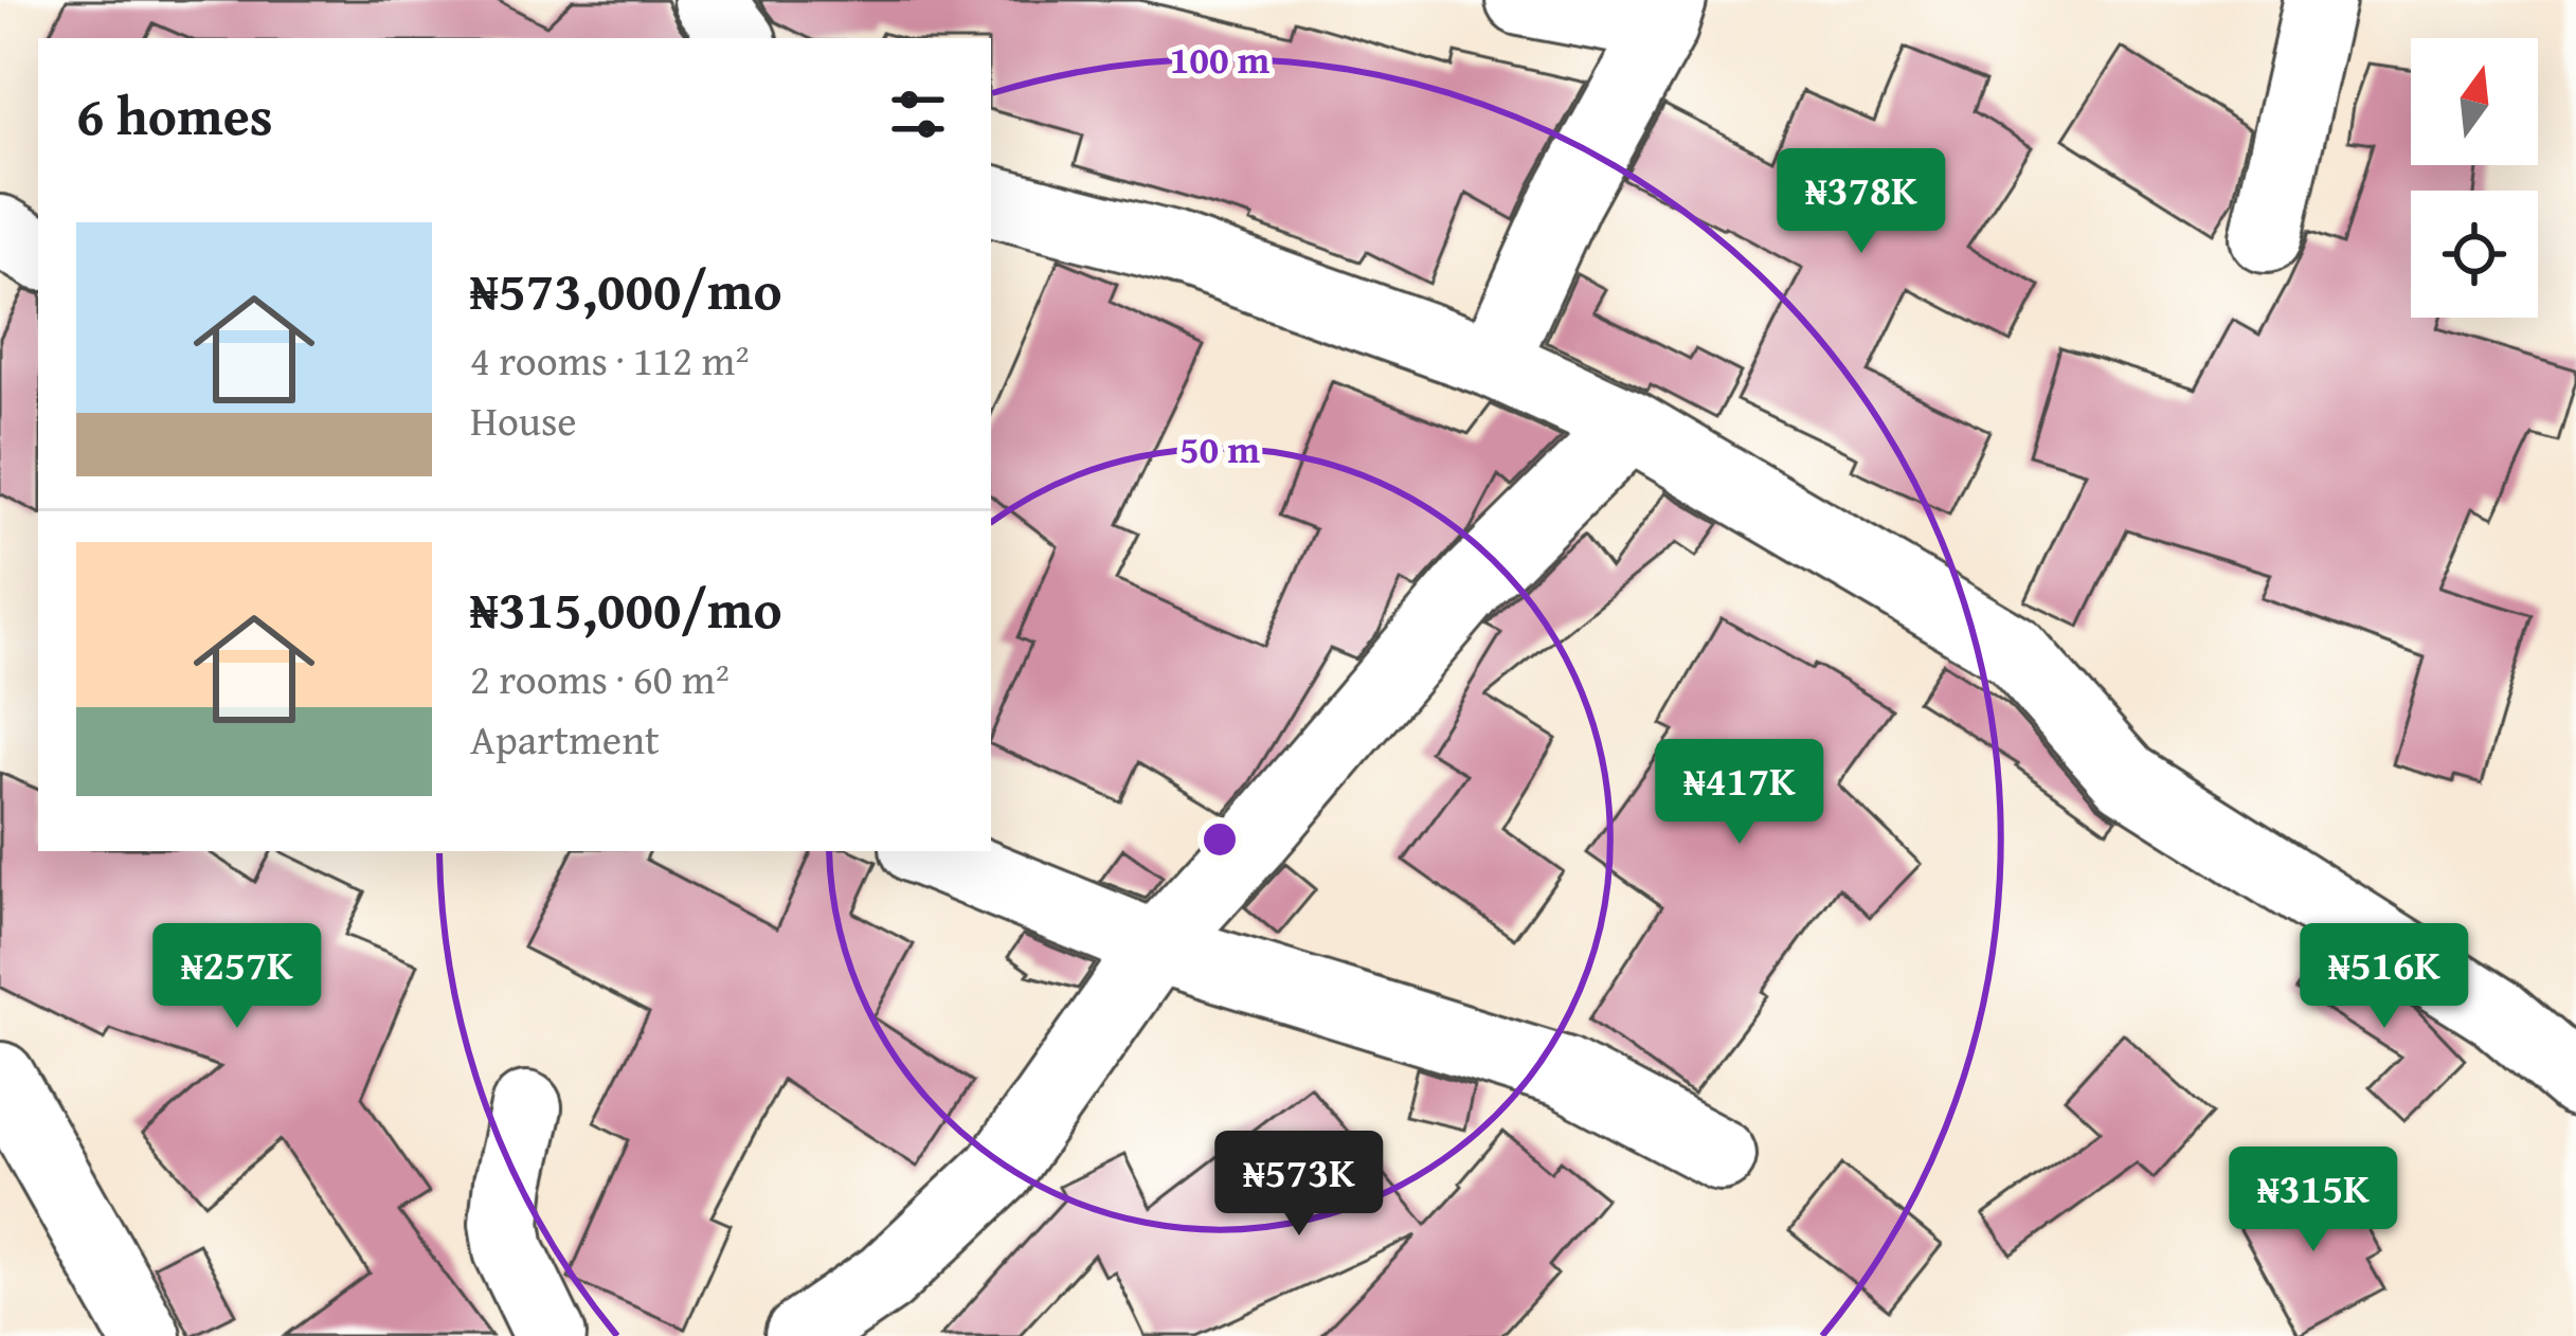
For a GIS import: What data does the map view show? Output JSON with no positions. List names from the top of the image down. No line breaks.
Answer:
{"north":"top","page":{"heading":"6 homes","price":["₦378K","₦417K","₦257K","₦516K","₦573K","₦315K"],"list":[{"name":"₦573,000/mo","note":"4 rooms · 112 m² · House"},{"name":"₦315,000/mo","note":"2 rooms · 60 m² · Apartment"}]},"rings":["100 m","50 m"]}
